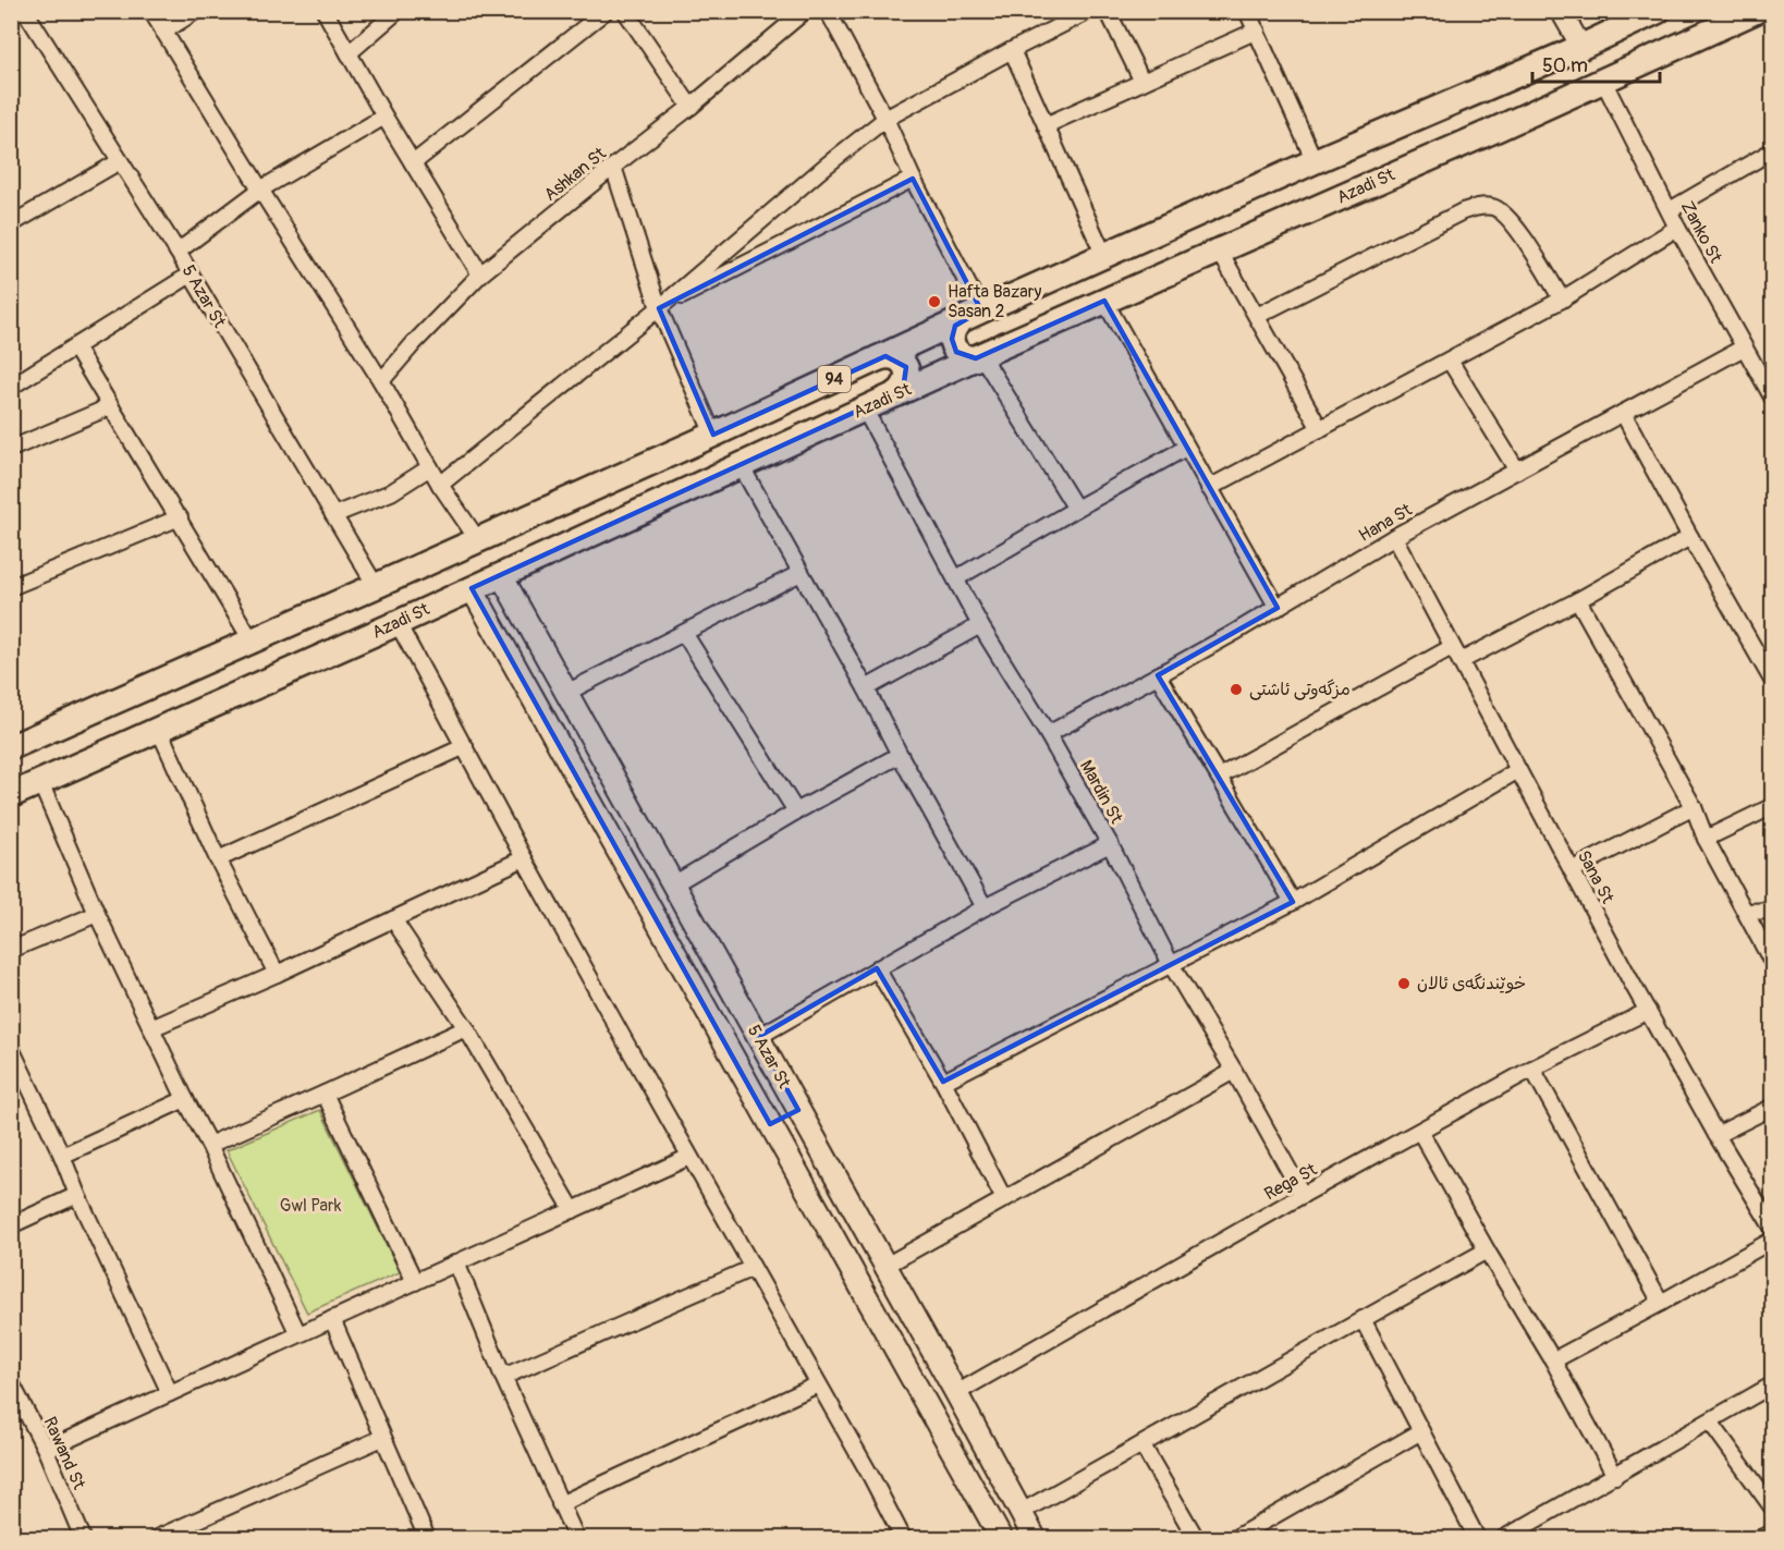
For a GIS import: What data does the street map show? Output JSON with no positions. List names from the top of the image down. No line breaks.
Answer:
{"streets":{"main road":["Azadi St","5 Azar St","94"],"street":["Ashkan St","Zanko St","Hana St","Mardin St","Sana St","Rega St","Rawand St"]},"crossings":[["Azadi St","Zanko St"],["Azadi St","5 Azar St"],["Azadi St","Mardin St"],["Zanko St","Hana St"],["5 Azar St","94"],["5 Azar St","Rega St"],["Hana St","Mardin St"],["Hana St","Sana St"],["Mardin St","Rega St"],["Sana St","Rega St"]],"parks":["Gwl Park"],"places":["Hafta Bazary Sasan 2","مزگەوتی ئاشتی","خوێندنگەی ئالان"],"scale_bar":"50 m"}
